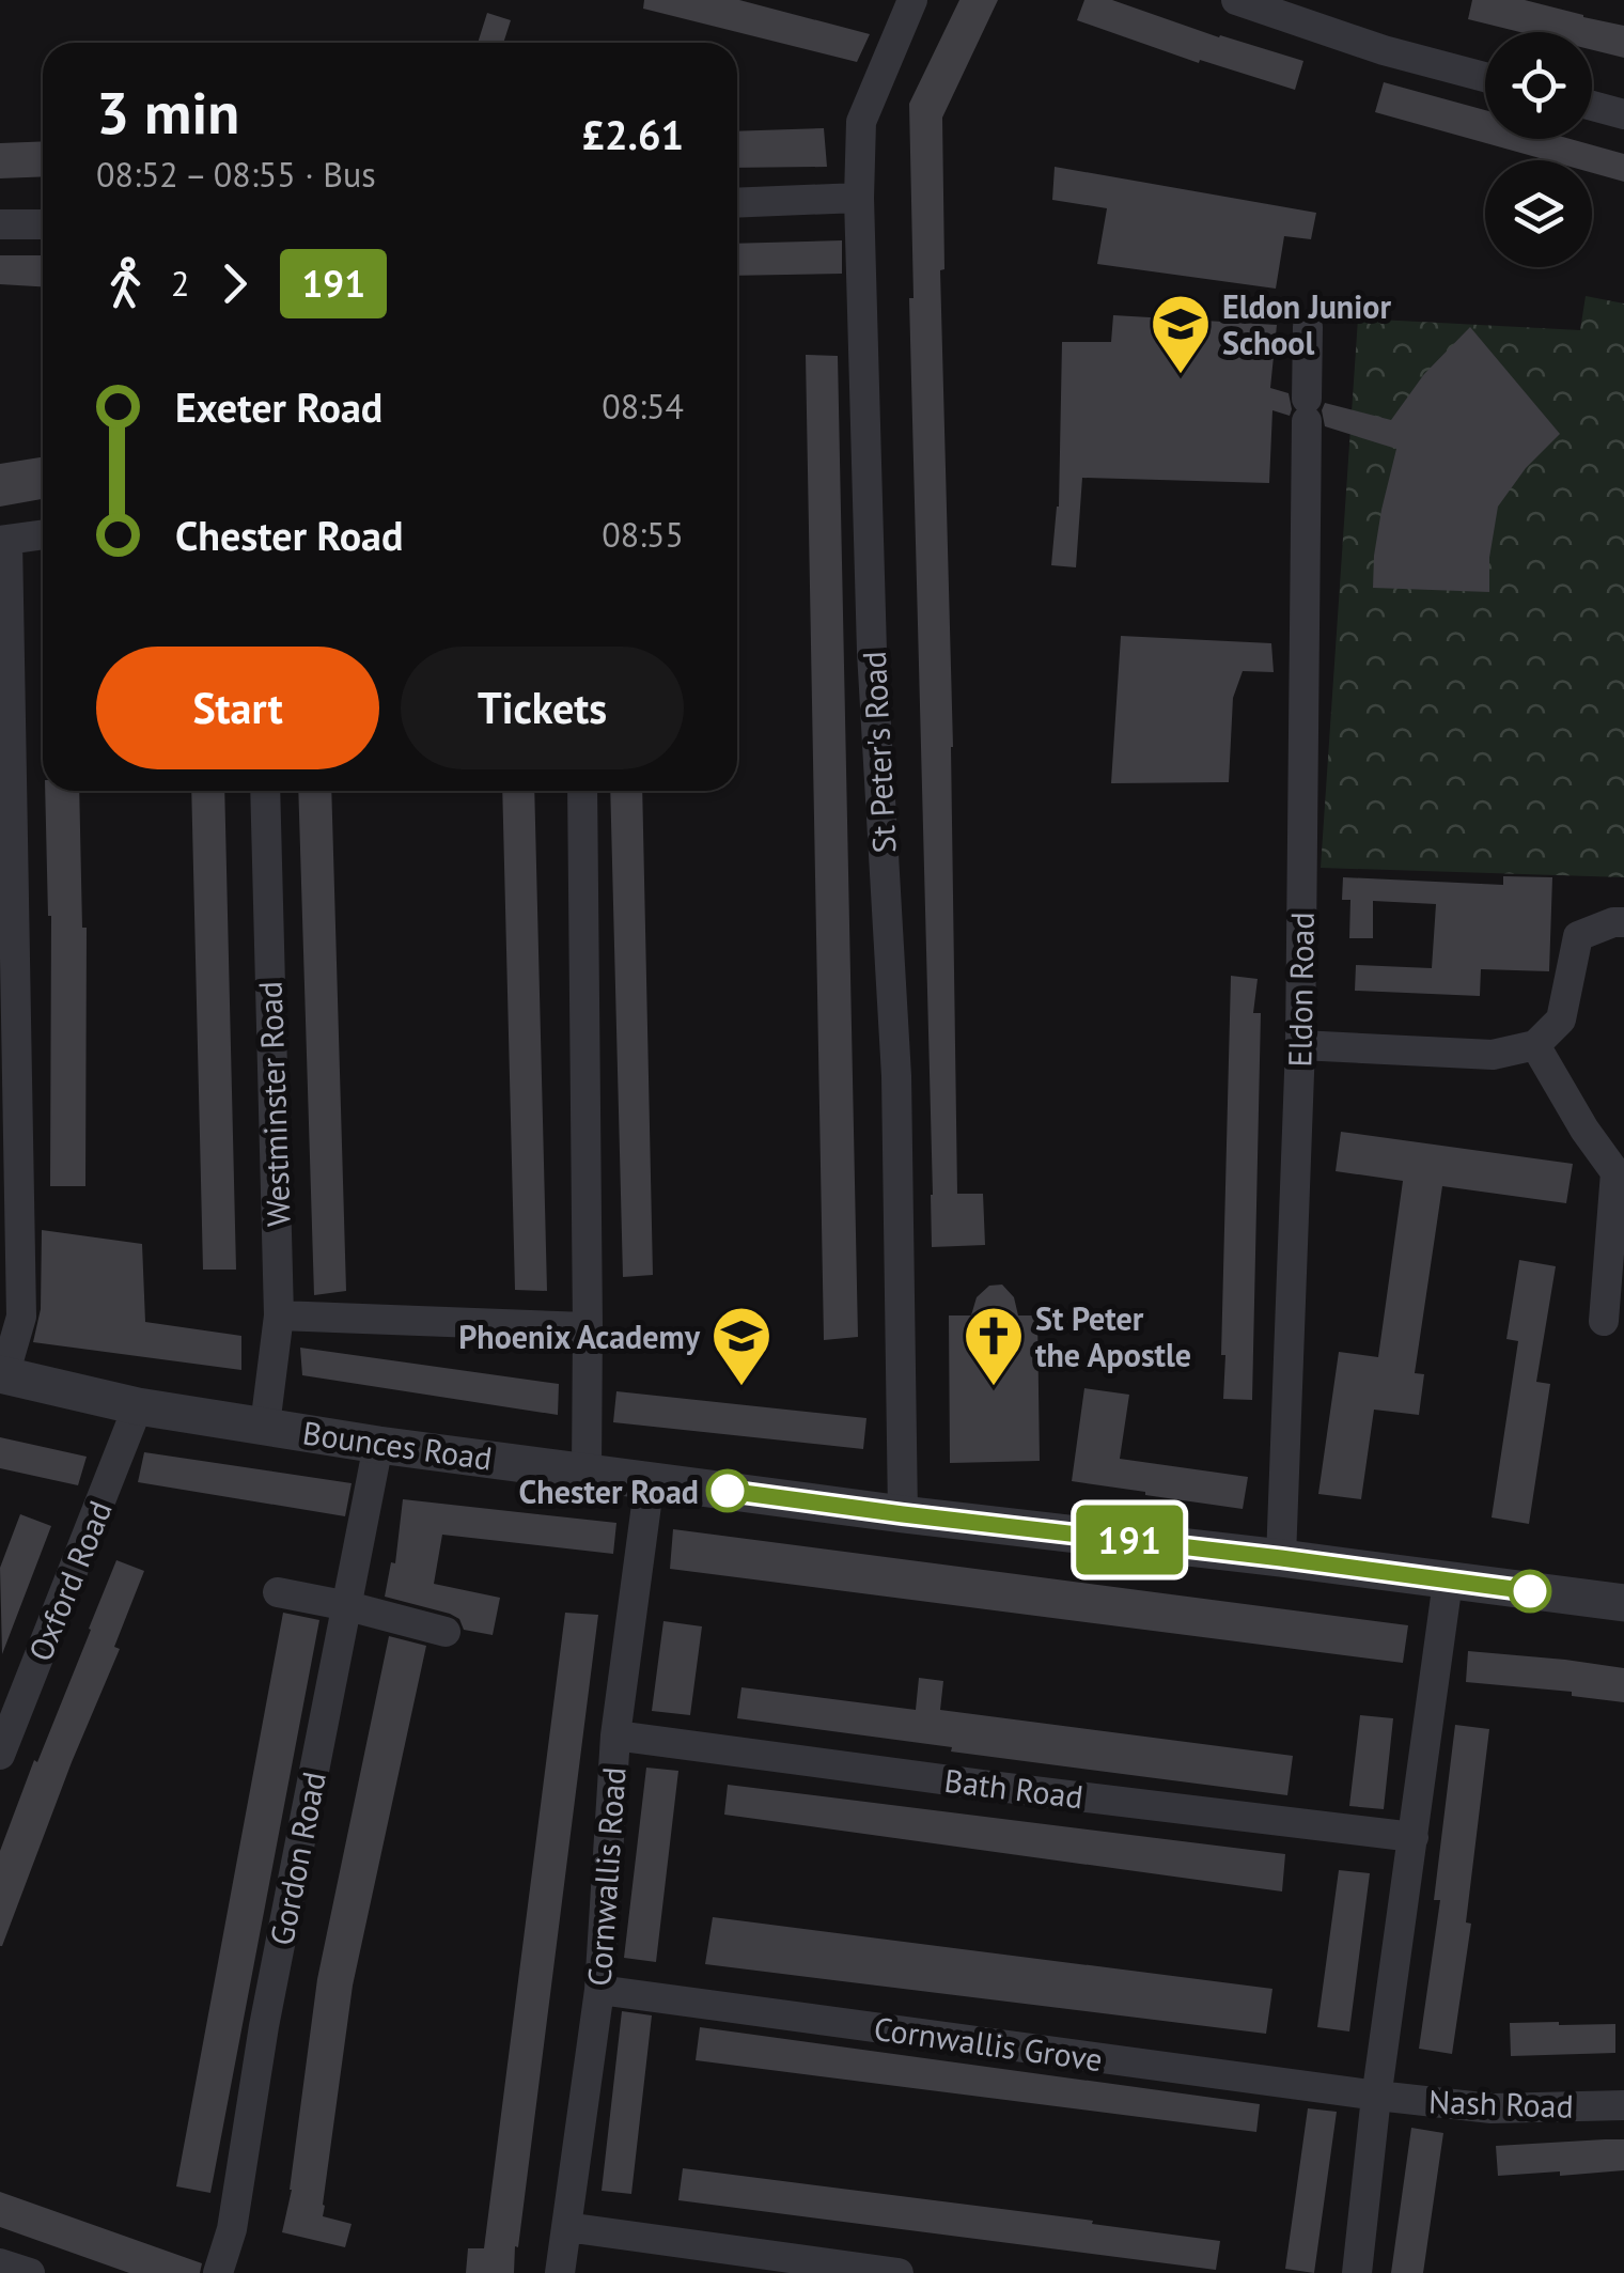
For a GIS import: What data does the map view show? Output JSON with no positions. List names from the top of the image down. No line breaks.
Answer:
{"streets":{"street":["St Peter's Road","Eldon Road","Westminster Road","Bounces Road","Oxford Road","Bath Road","Gordon Road","Cornwallis Road","Cornwallis Grove","Nash Road"]},"crossings":[["St Peter's Road","Bounces Road"],["Eldon Road","Bounces Road"],["Westminster Road","Bounces Road"],["Bounces Road","Oxford Road"],["Bounces Road","Gordon Road"],["Bounces Road","Cornwallis Road"],["Bath Road","Cornwallis Road"],["Cornwallis Road","Cornwallis Grove"],["Cornwallis Grove","Nash Road"]],"places":{"school or university":["Eldon Junior School","Phoenix Academy"],"church":["St Peter the Apostle"],"other":["Chester Road"]},"lines":["bus line 191"],"page":{"on_map":"191","heading":["3 min","08:52 – 08:55 · Bus","£2.61"],"legs":["2","191"],"list":[{"name":"Exeter Road","value":"08:54"},{"name":"Chester Road","value":"08:55"}],"buttons":["Start","Tickets"]}}
